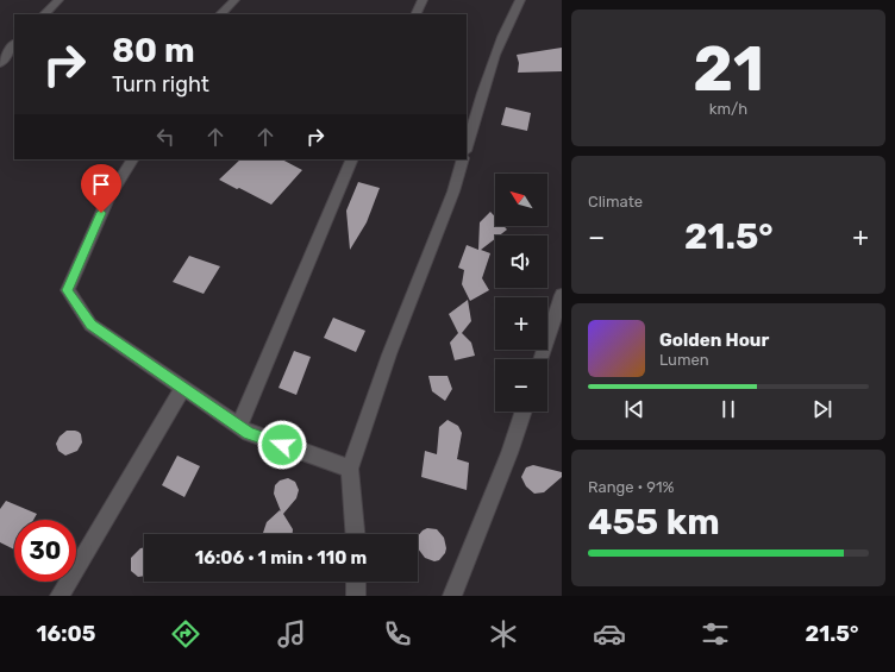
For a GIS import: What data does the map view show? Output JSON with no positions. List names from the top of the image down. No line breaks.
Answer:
{"north":"top left","page":{"tile":[["21","km/h"],"Climate",["Range · 91%","455 km"]],"turn":["80 m","Turn right"],"map_buttons":["+","−"],"heat":["−","21.5°","+"],"song":["Golden Hour","Lumen"],"limit":"30","trip":"16:06 · 1 min · 110 m","tabs":["16:05","21.5°"]}}
